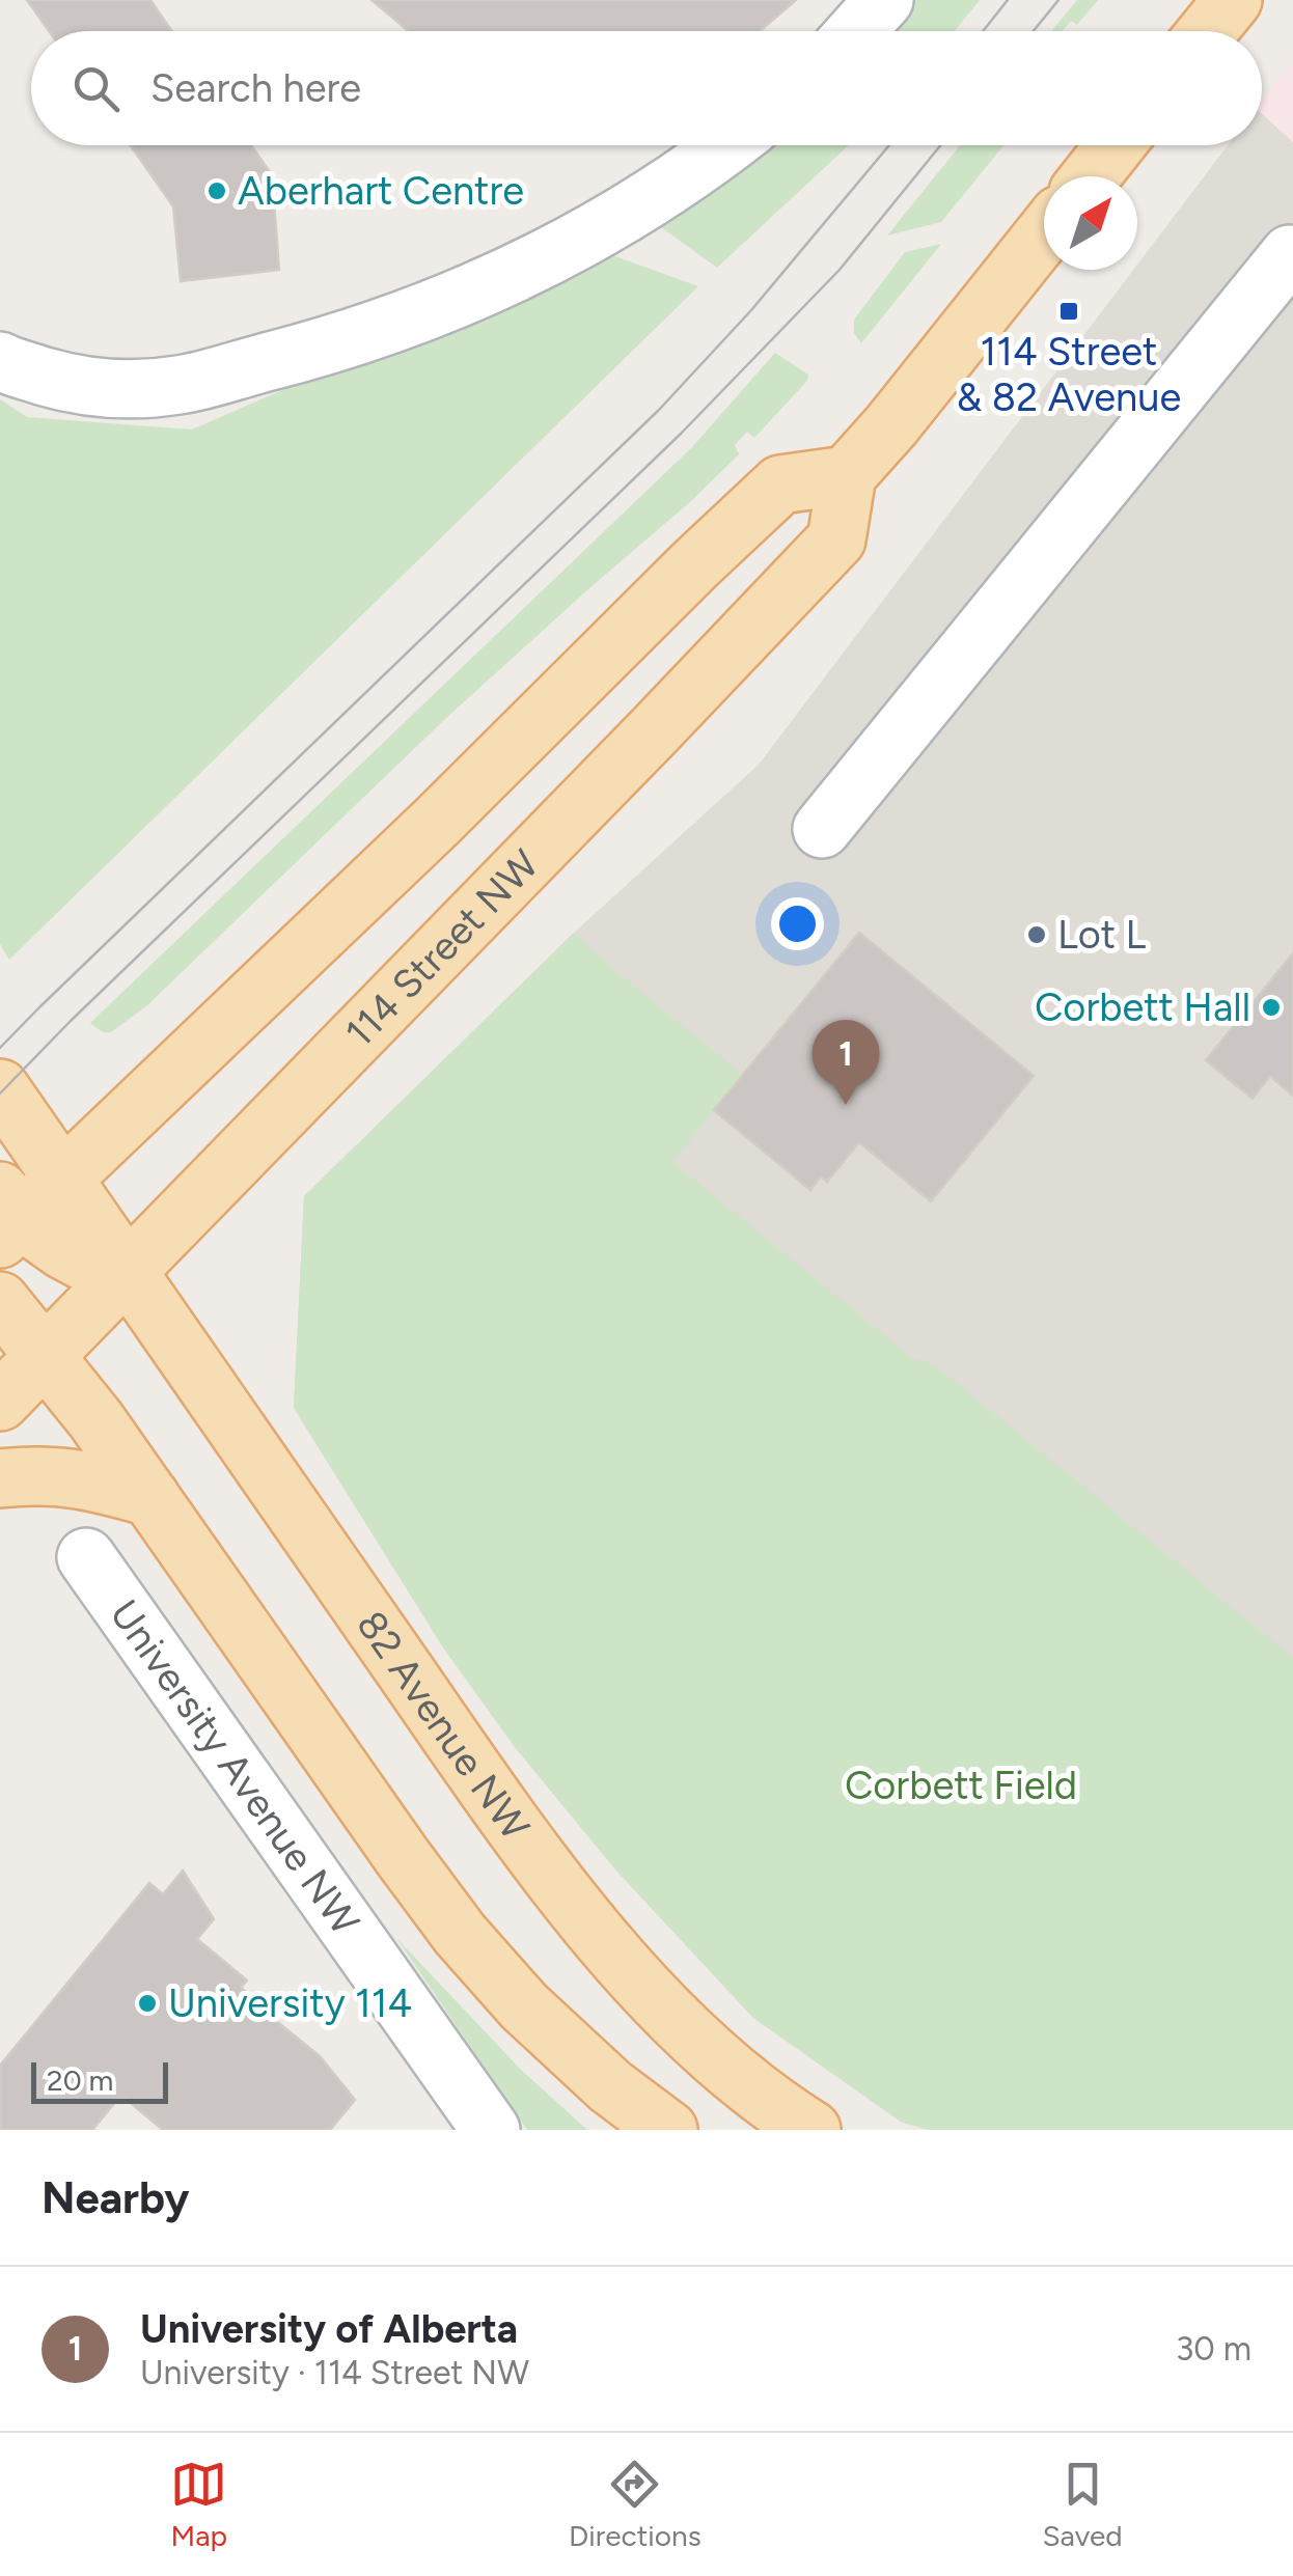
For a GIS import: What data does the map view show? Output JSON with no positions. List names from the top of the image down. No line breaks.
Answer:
{"streets":{"main road":["114 Street NW","82 Avenue NW"],"street":["University Avenue NW"]},"crossings":[["114 Street NW","82 Avenue NW"]],"parks":["Corbett Field"],"places":{"other":["Aberhart Centre","Lot L","Corbett Hall","University 114"],"transit":["114 Street & 82 Avenue"]},"scale_bar":"20 m","north":"top right","page":{"search":"Search here","pins":"1","scale":"20 m","heading":"Nearby","list":[{"mark":"1","name":"University of Alberta","note":"University · 114 Street NW","value":"30 m"}],"nav":["Map","Directions","Saved"]}}
